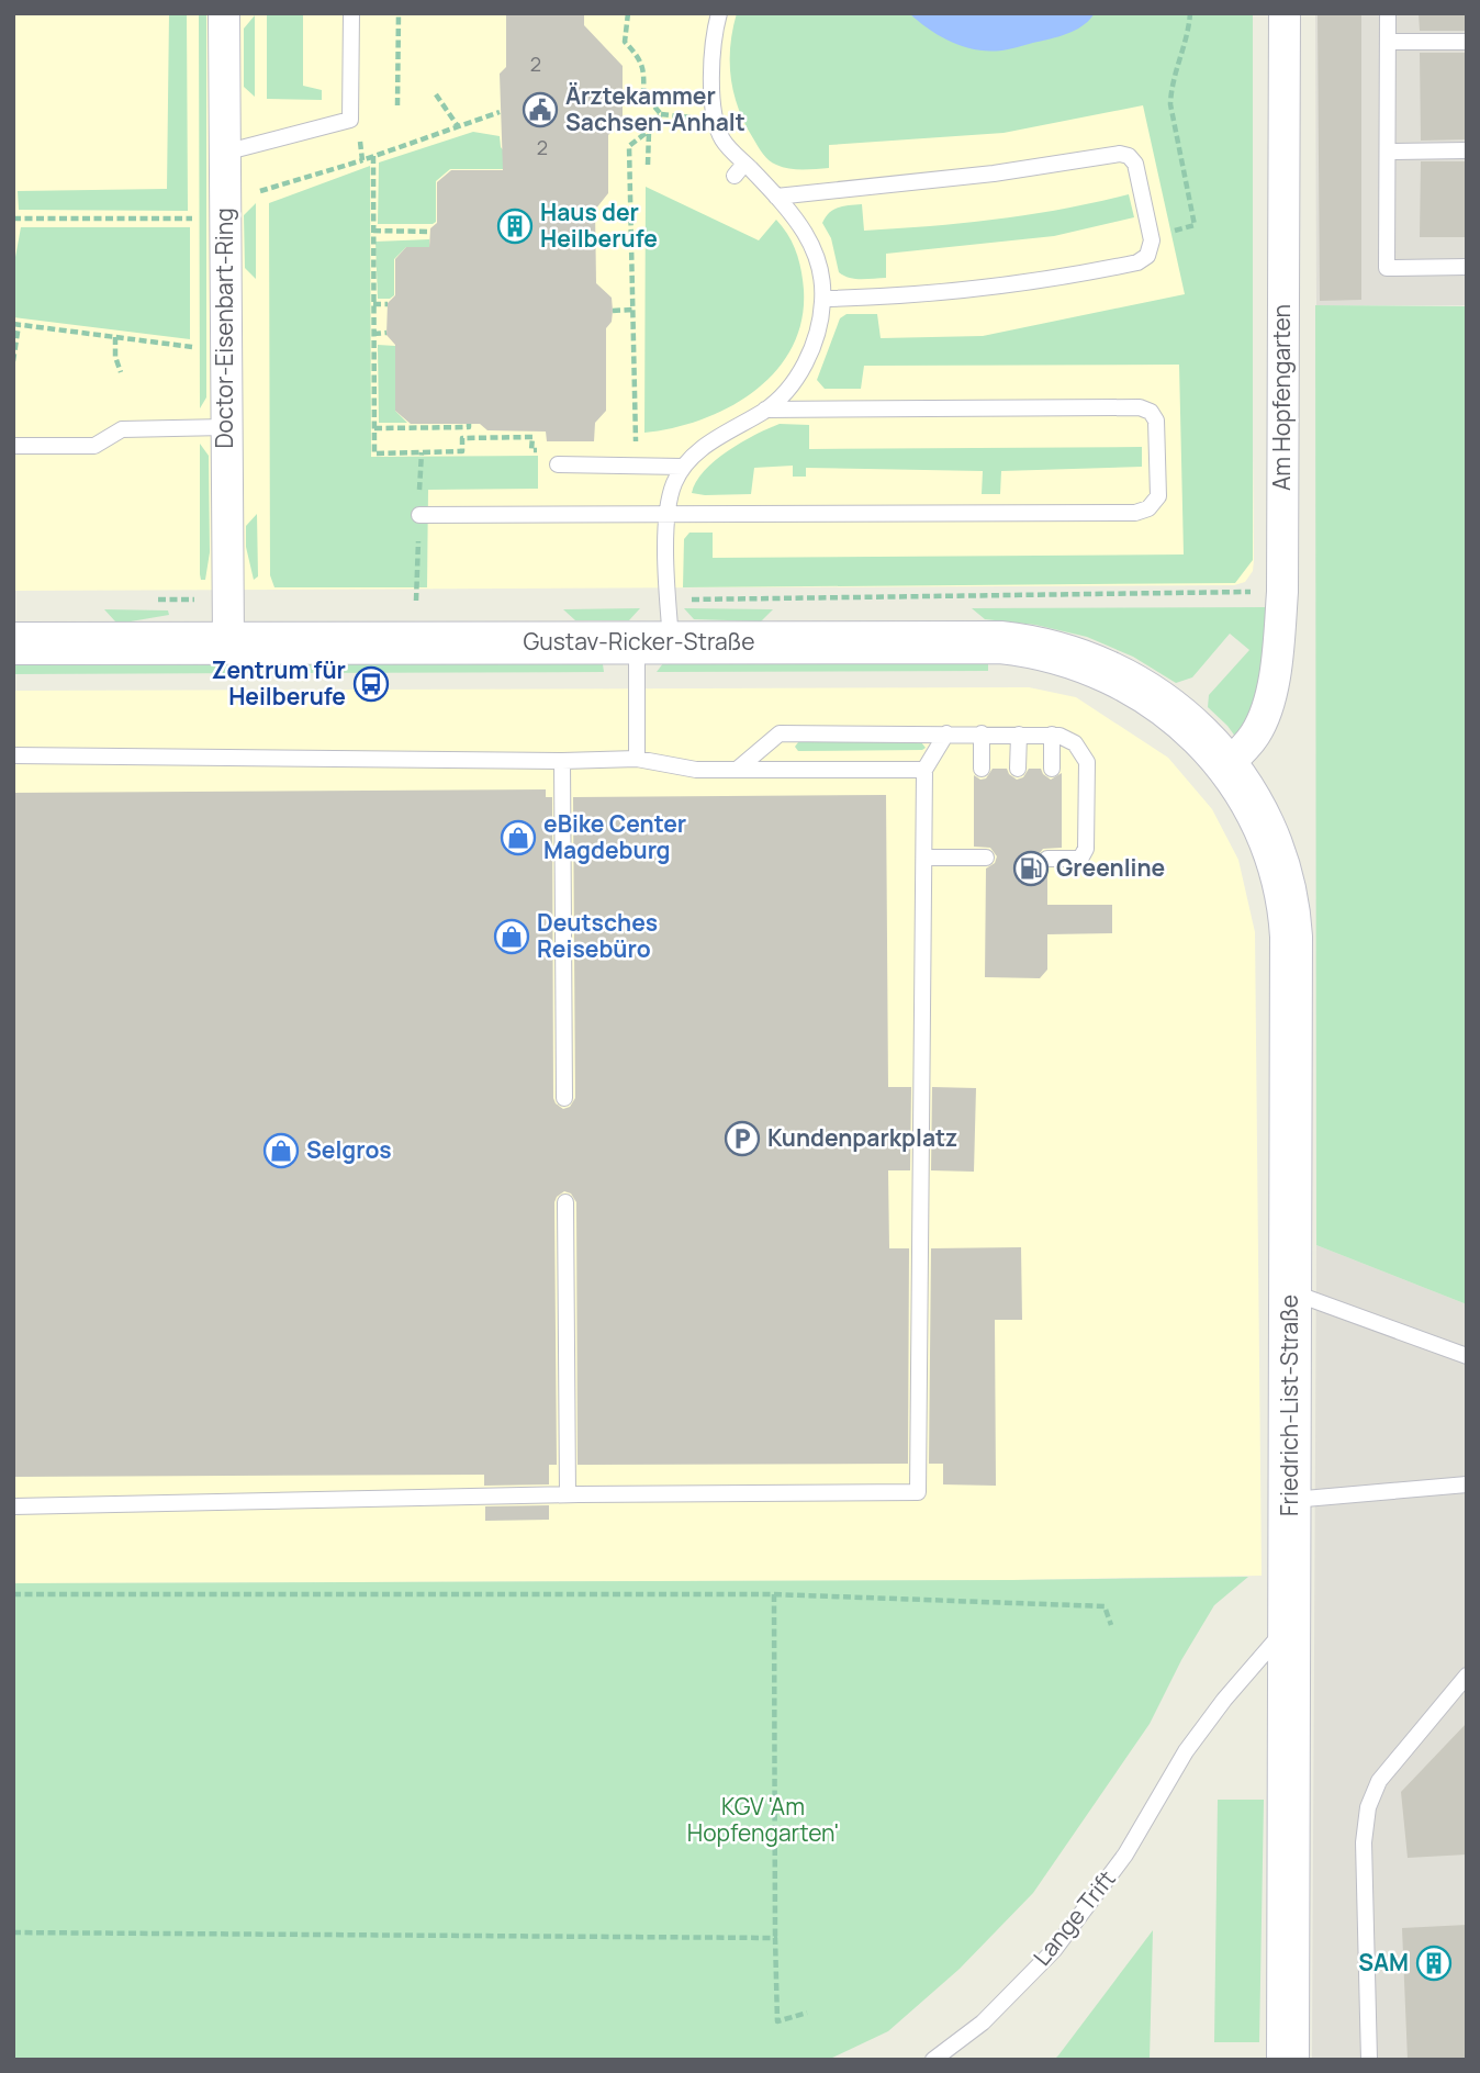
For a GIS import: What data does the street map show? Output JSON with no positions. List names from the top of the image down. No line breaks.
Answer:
{"streets":{"street":["Doctor-Eisenbart-Ring","Am Hopfengarten","Gustav-Ricker-Straße","Friedrich-List-Straße"],"lane":["Lange Trift"]},"crossings":[["Doctor-Eisenbart-Ring","Gustav-Ricker-Straße"],["Am Hopfengarten","Gustav-Ricker-Straße"],["Am Hopfengarten","Friedrich-List-Straße"],["Gustav-Ricker-Straße","Friedrich-List-Straße"],["Friedrich-List-Straße","Lange Trift"]],"parks":["KGV 'Am Hopfengarten'"],"places":{"public building":["Ärztekammer Sachsen-Anhalt"],"building":["Haus der Heilberufe","SAM"],"bus stop":["Zentrum für Heilberufe"],"shop":["eBike Center Magdeburg","Deutsches Reisebüro","Selgros"],"fuel station":["Greenline"],"parking":["Kundenparkplatz"]},"house_numbers":["2","2"]}
